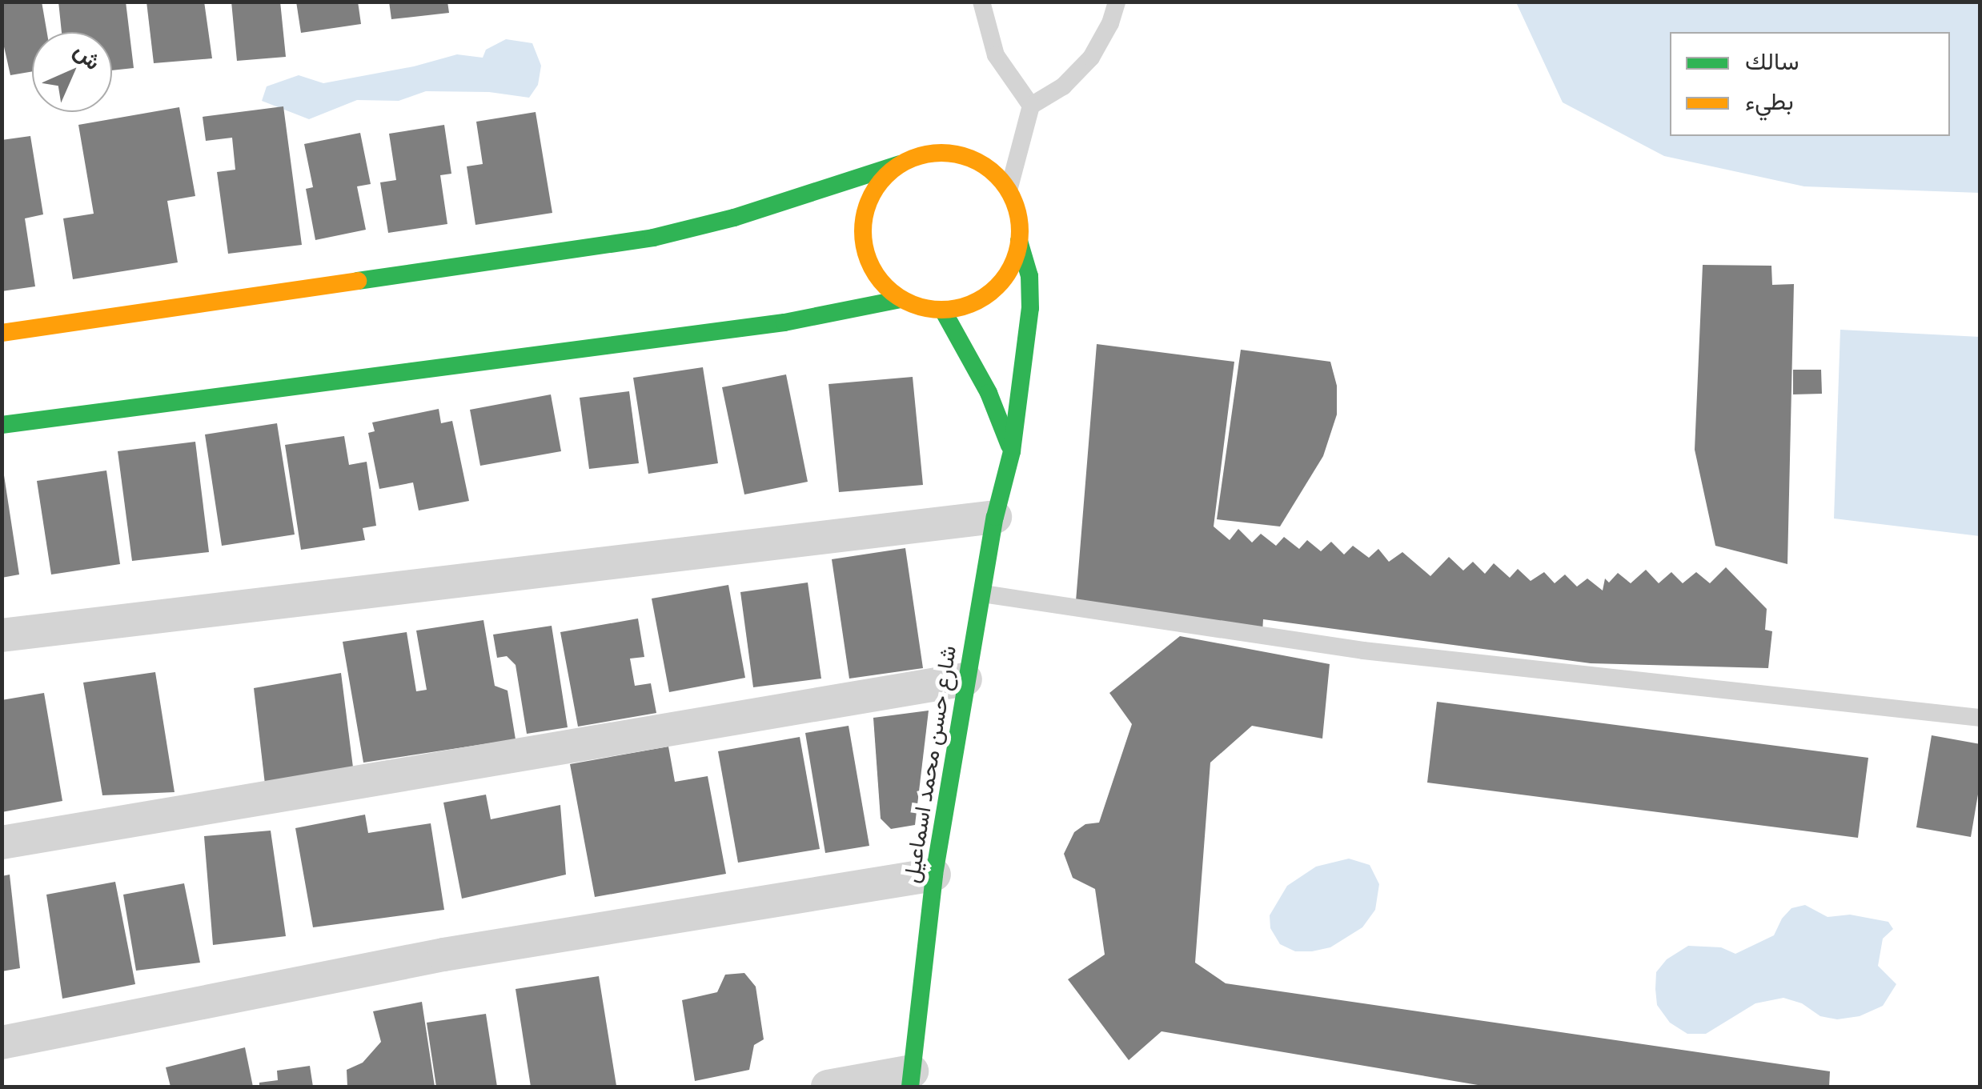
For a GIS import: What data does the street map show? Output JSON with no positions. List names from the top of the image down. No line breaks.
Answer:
{"streets":{"street":["شارع حسن محمد اسماعيل"]},"legend":["سالك","بطيء"],"north":"top right"}
